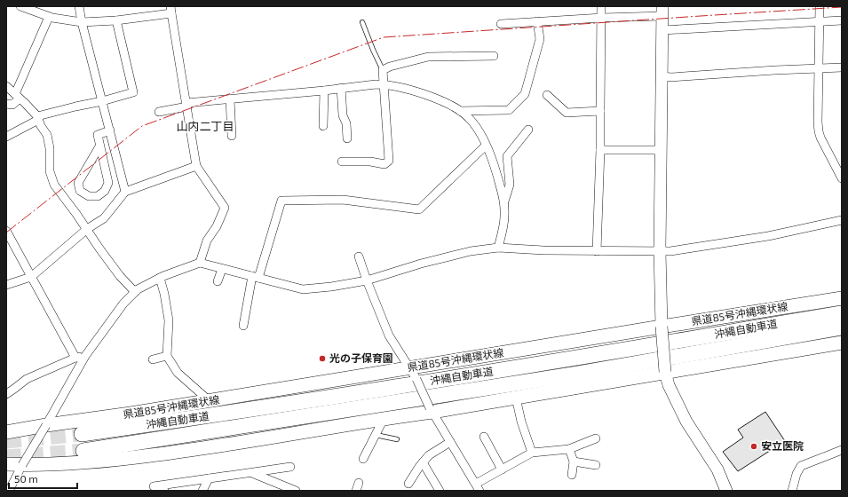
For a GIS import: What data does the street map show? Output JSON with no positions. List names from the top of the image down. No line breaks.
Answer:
{"streets":{"highway":["沖縄自動車道"],"main road":["県道85号沖縄環状線"]},"districts":["山内二丁目"],"places":["光の子保育園","安立医院"],"scale_bar":"50 m"}
